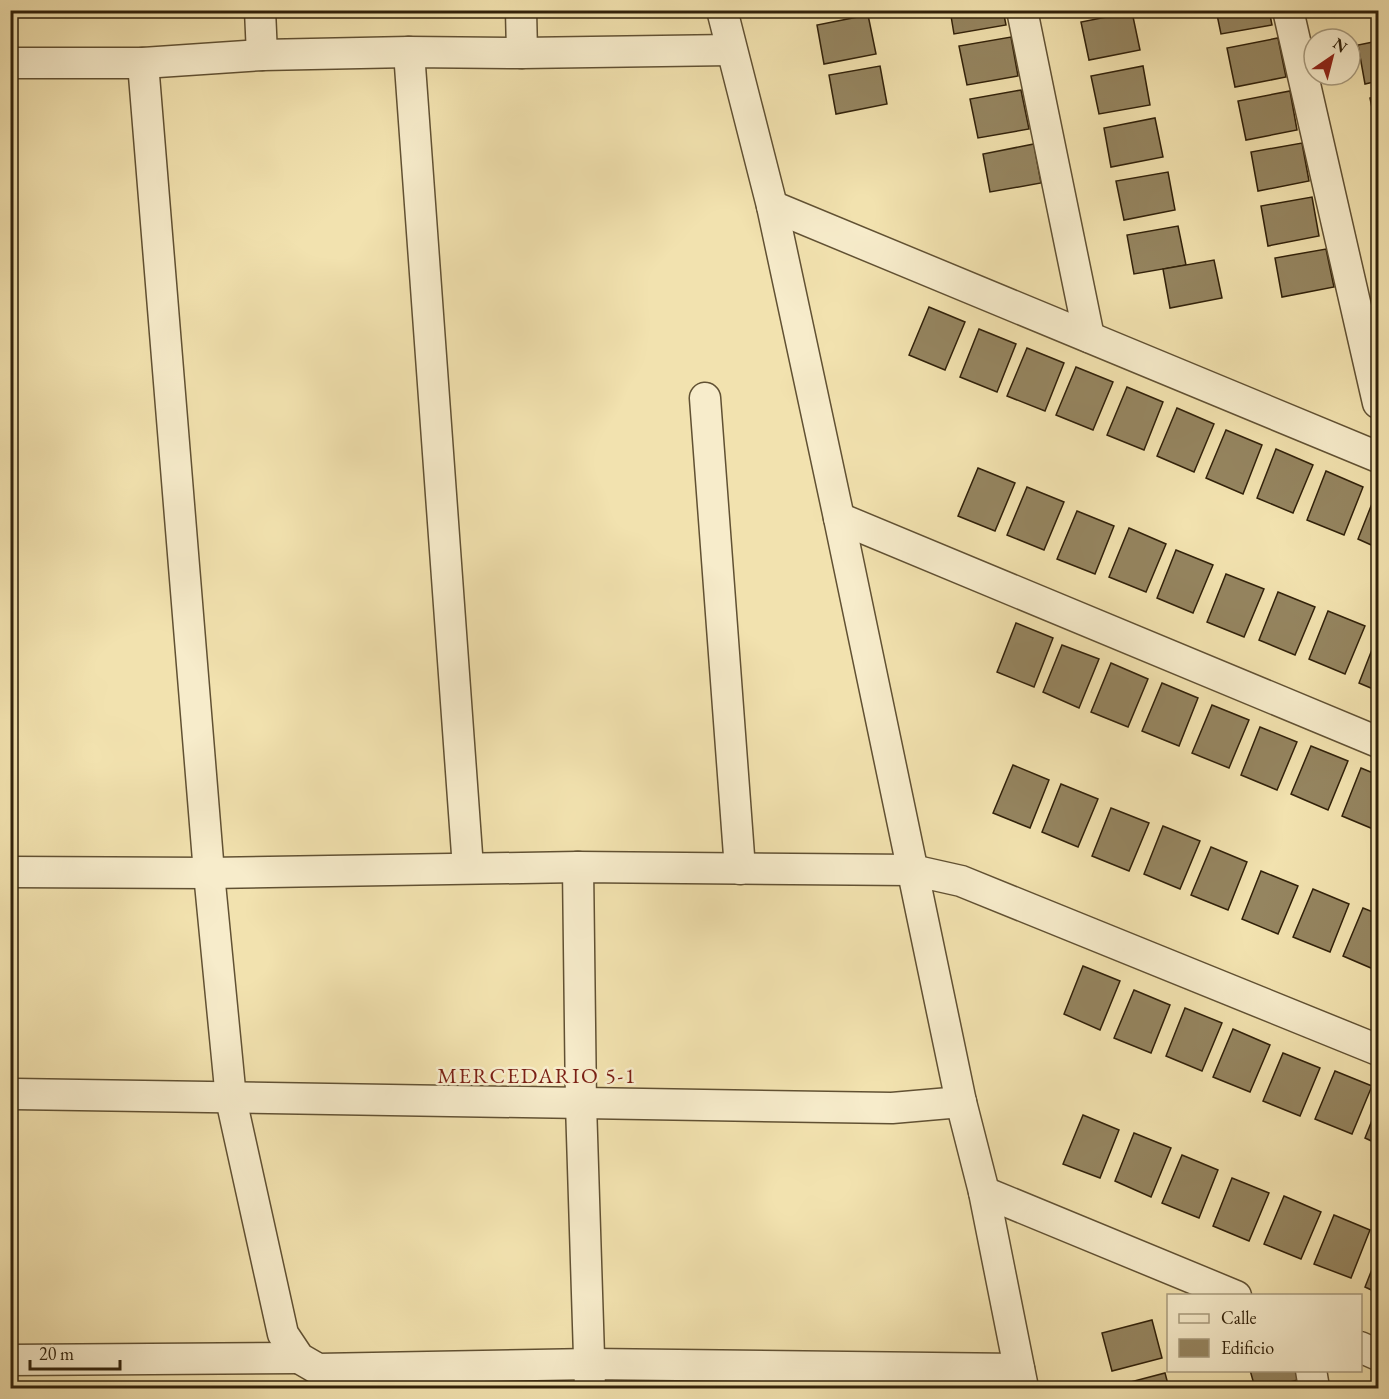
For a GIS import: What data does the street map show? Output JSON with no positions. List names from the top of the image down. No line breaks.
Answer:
{"districts":["MERCEDARIO 5-1"],"legend":["Calle","Edificio"],"scale_bar":"20 m","north":"top right"}
